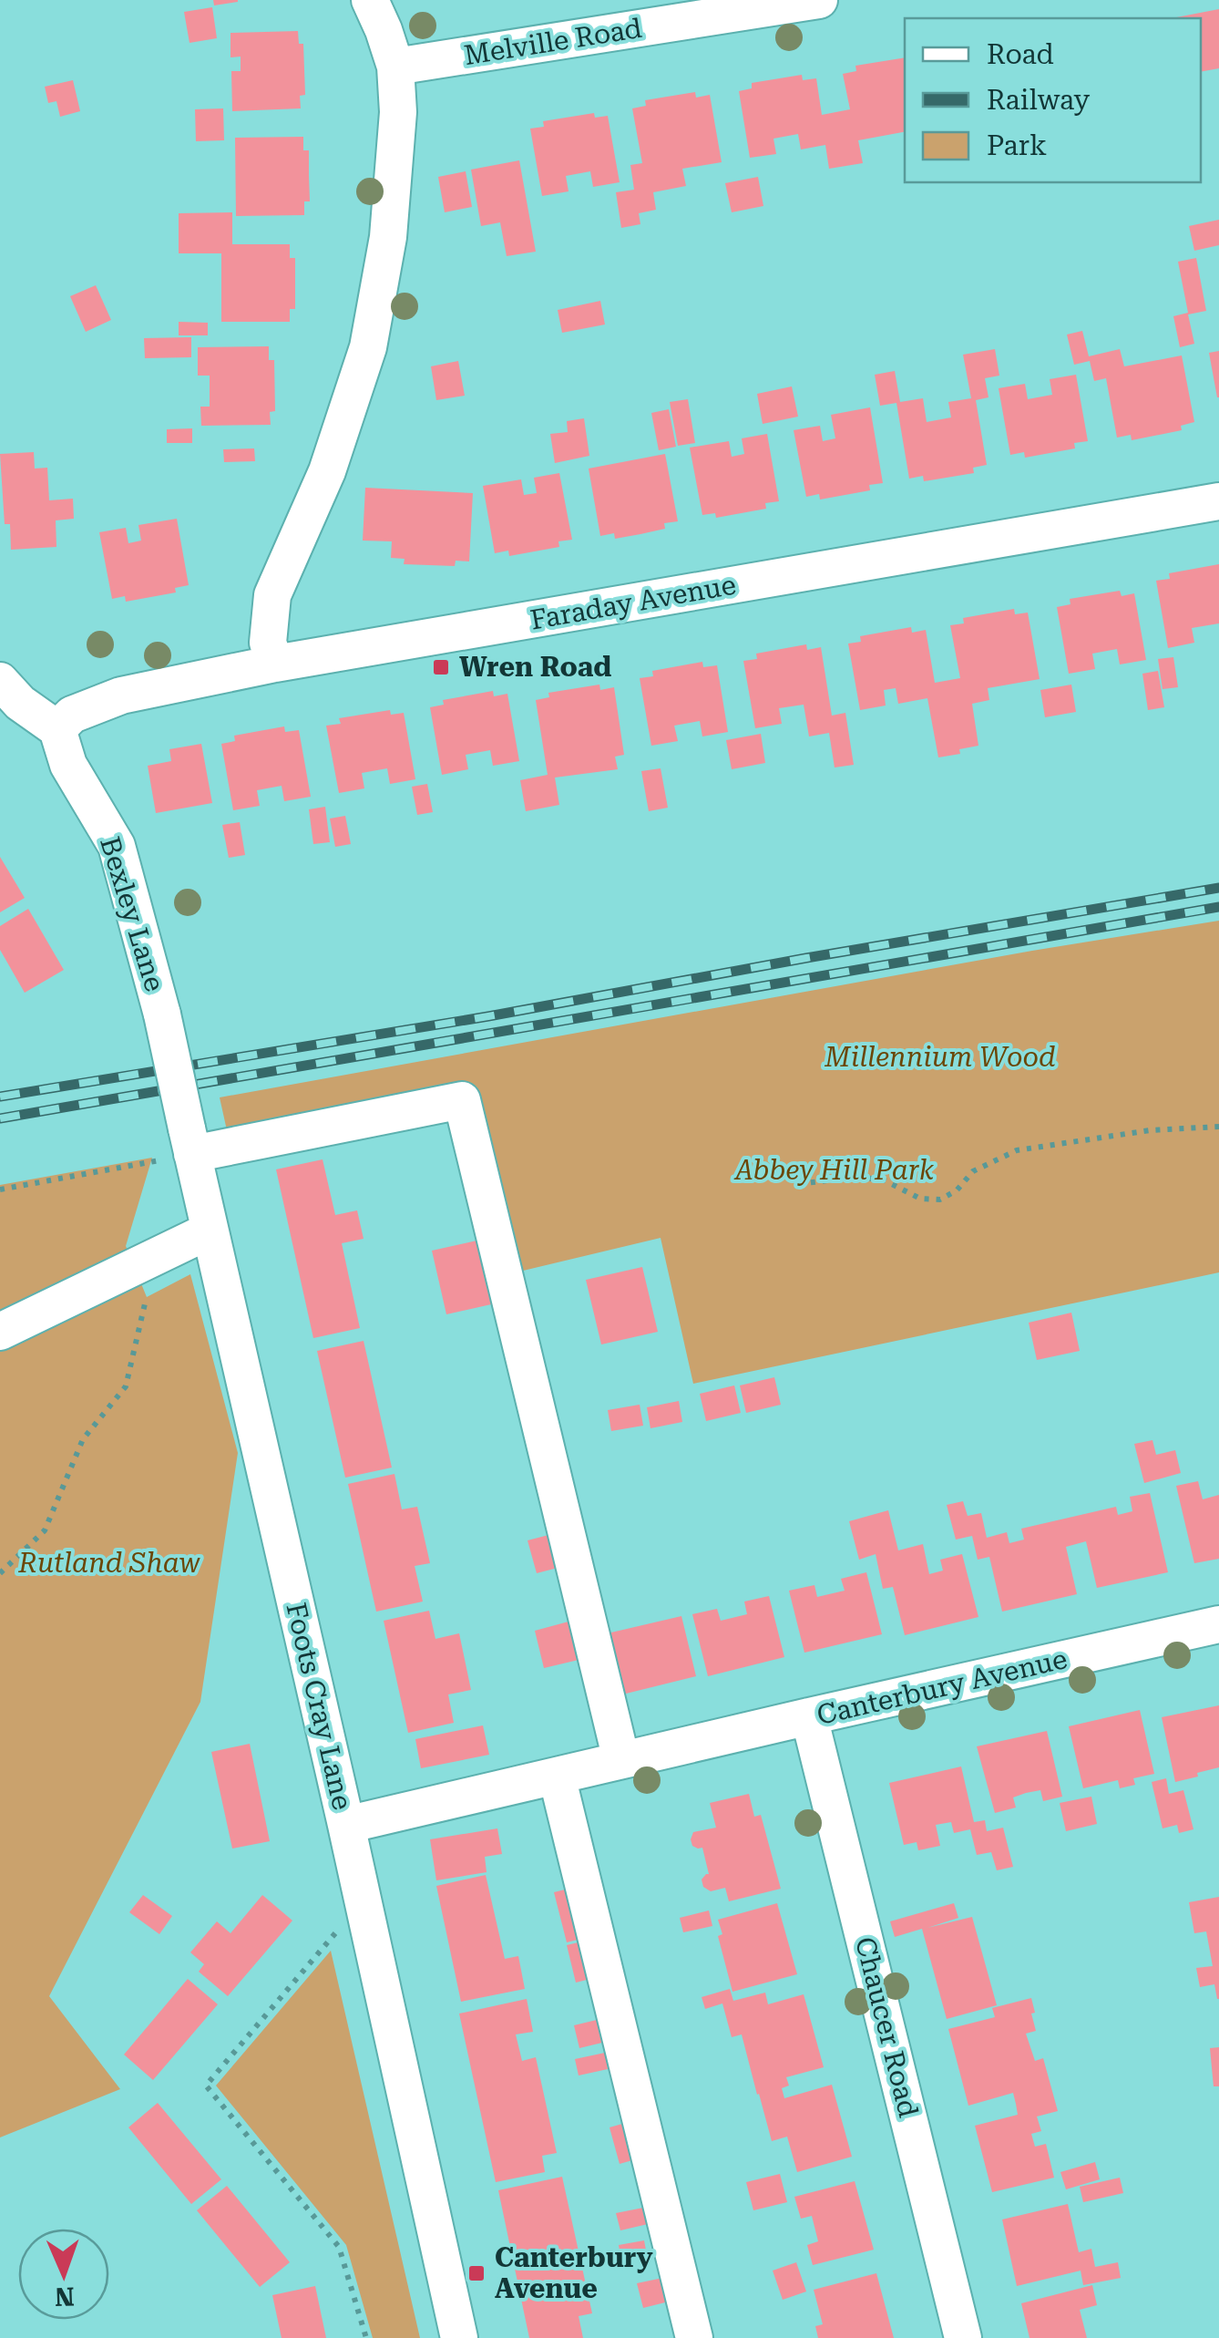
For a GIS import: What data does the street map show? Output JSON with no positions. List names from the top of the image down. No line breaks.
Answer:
{"streets":{"street":["Melville Road","Faraday Avenue","Bexley Lane","Canterbury Avenue","Foots Cray Lane","Chaucer Road"]},"crossings":[["Faraday Avenue","Bexley Lane"],["Bexley Lane","Foots Cray Lane"],["Canterbury Avenue","Foots Cray Lane"],["Canterbury Avenue","Chaucer Road"]],"parks":["Millennium Wood","Abbey Hill Park","Rutland Shaw"],"places":{"transit":["Wren Road","Canterbury Avenue"]},"legend":["Road","Railway","Park"],"north":"bottom"}
